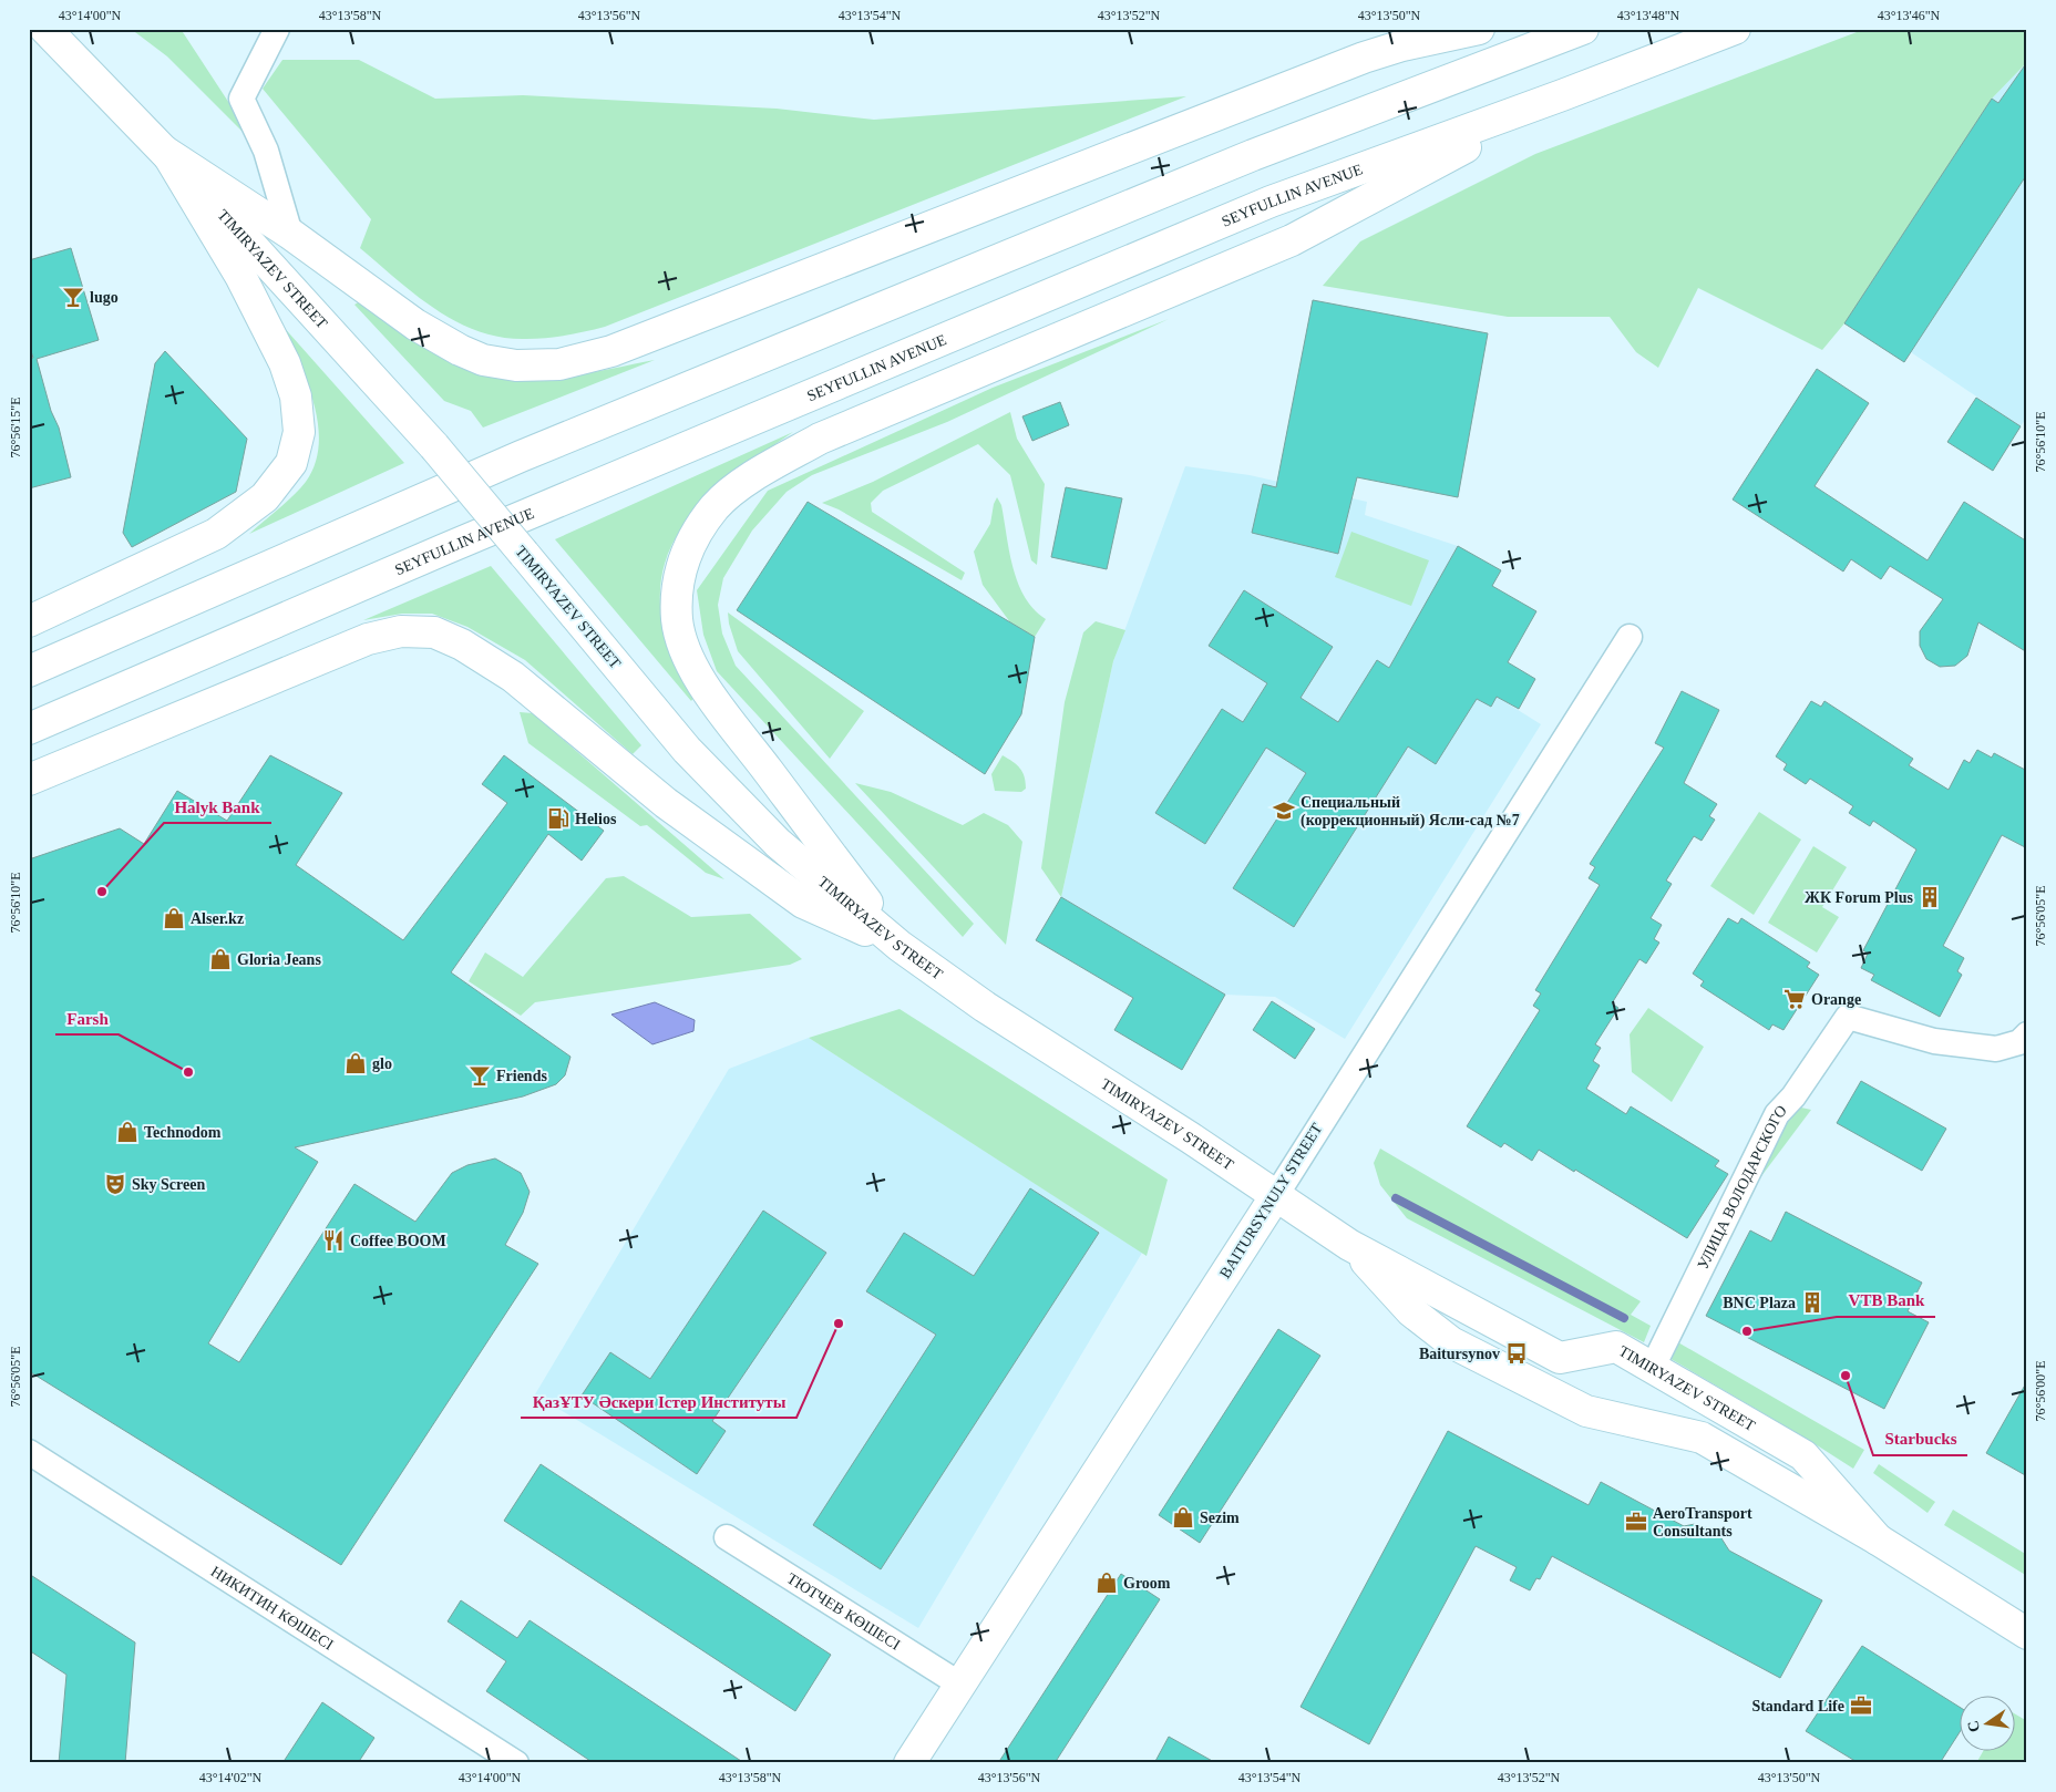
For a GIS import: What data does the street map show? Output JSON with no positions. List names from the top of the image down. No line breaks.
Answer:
{"streets":{"main road":["SEYFULLIN AVENUE","TIMIRYAZEV STREET","BAITURSYNULY STREET"],"street":["УЛИЦА ВОЛОДАРСКОГО","НИКИТИН КӨШЕСІ","ТЮТЧЕВ КӨШЕСІ"]},"crossings":[["TIMIRYAZEV STREET","УЛИЦА ВОЛОДАРСКОГО"],["TIMIRYAZEV STREET","BAITURSYNULY STREET"],["BAITURSYNULY STREET","ТЮТЧЕВ КӨШЕСІ"]],"places":{"bar":["lugo","Friends"],"school or university":["Специальный (коррекционный) Ясли-сад №7"],"fuel station":["Helios"],"other":["Halyk Bank","Farsh","ҚазҰТУ Әскери Істер Институты","VTB Bank","Starbucks"],"building":["ЖК Forum Plus","BNC Plaza"],"shop":["Alser.kz","Gloria Jeans","glo","Technodom","Sezim","Groom"],"supermarket":["Orange"],"theatre":["Sky Screen"],"restaurant":["Coffee BOOM"],"bus stop":["Baitursynov"],"office":["AeroTransport Consultants","Standard Life"]},"north":"left","coordinates":["43°14'00\"N","43°13'58\"N","43°13'56\"N","43°13'54\"N","43°13'52\"N","43°13'50\"N","43°13'48\"N","43°13'46\"N","76°56'15\"E","76°56'10\"E","76°56'05\"E","76°56'00\"E","43°14'02\"N"]}
